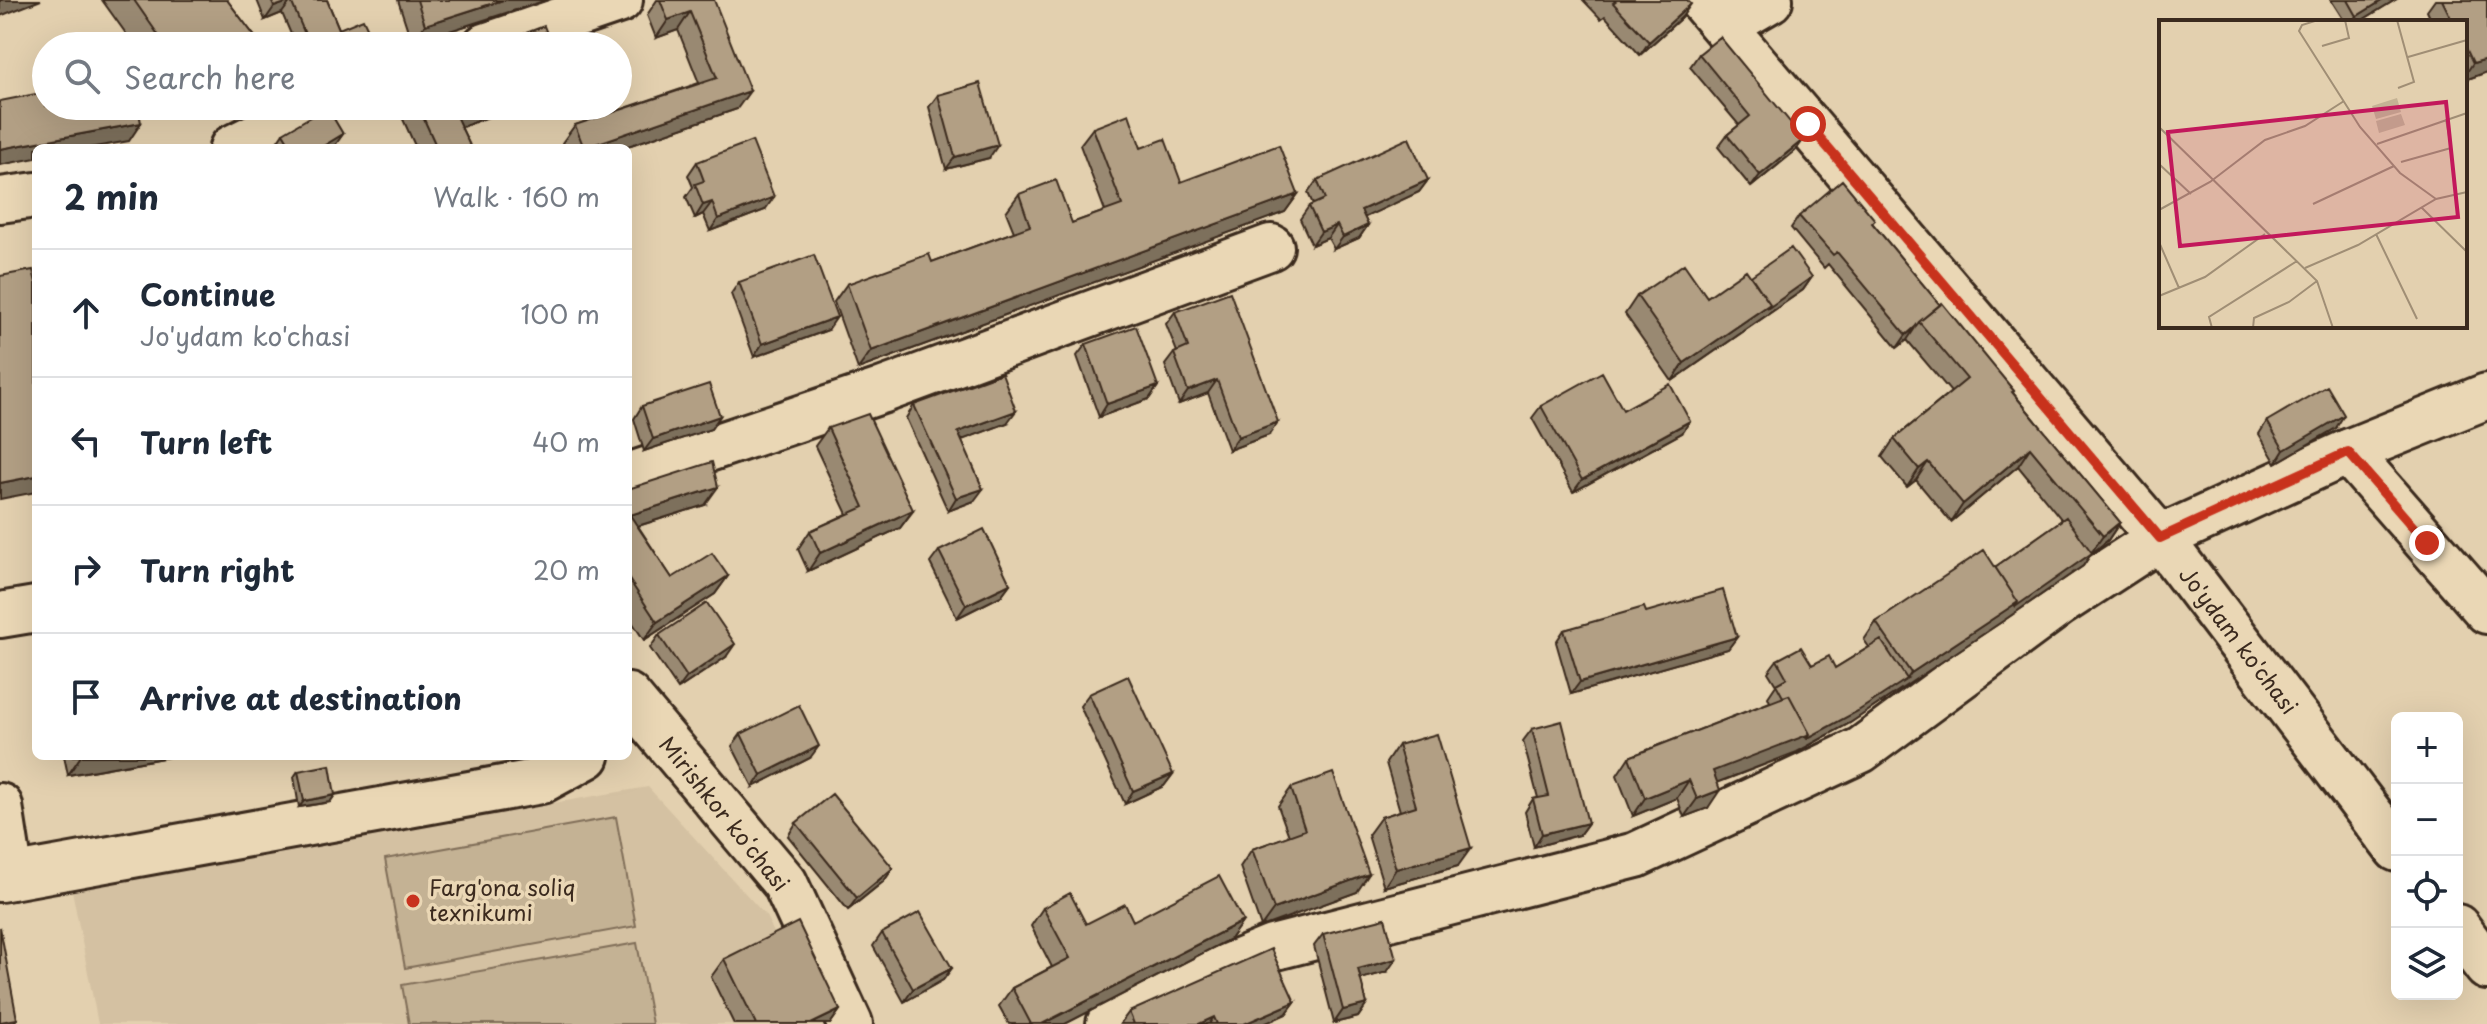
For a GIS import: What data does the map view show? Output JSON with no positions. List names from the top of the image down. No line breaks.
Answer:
{"streets":{"street":["Jo'ydam ko'chasi","Mirishkor koʻchasi"]},"places":["Farg'ona soliq texnikumi"],"page":{"search":"Search here","heading":["2 min","Walk · 160 m"],"list":[["Continue","Jo'ydam ko'chasi","100 m"],["Turn left","40 m"],["Turn right","20 m"],"Arrive at destination"],"map_buttons":["+","−"]}}
